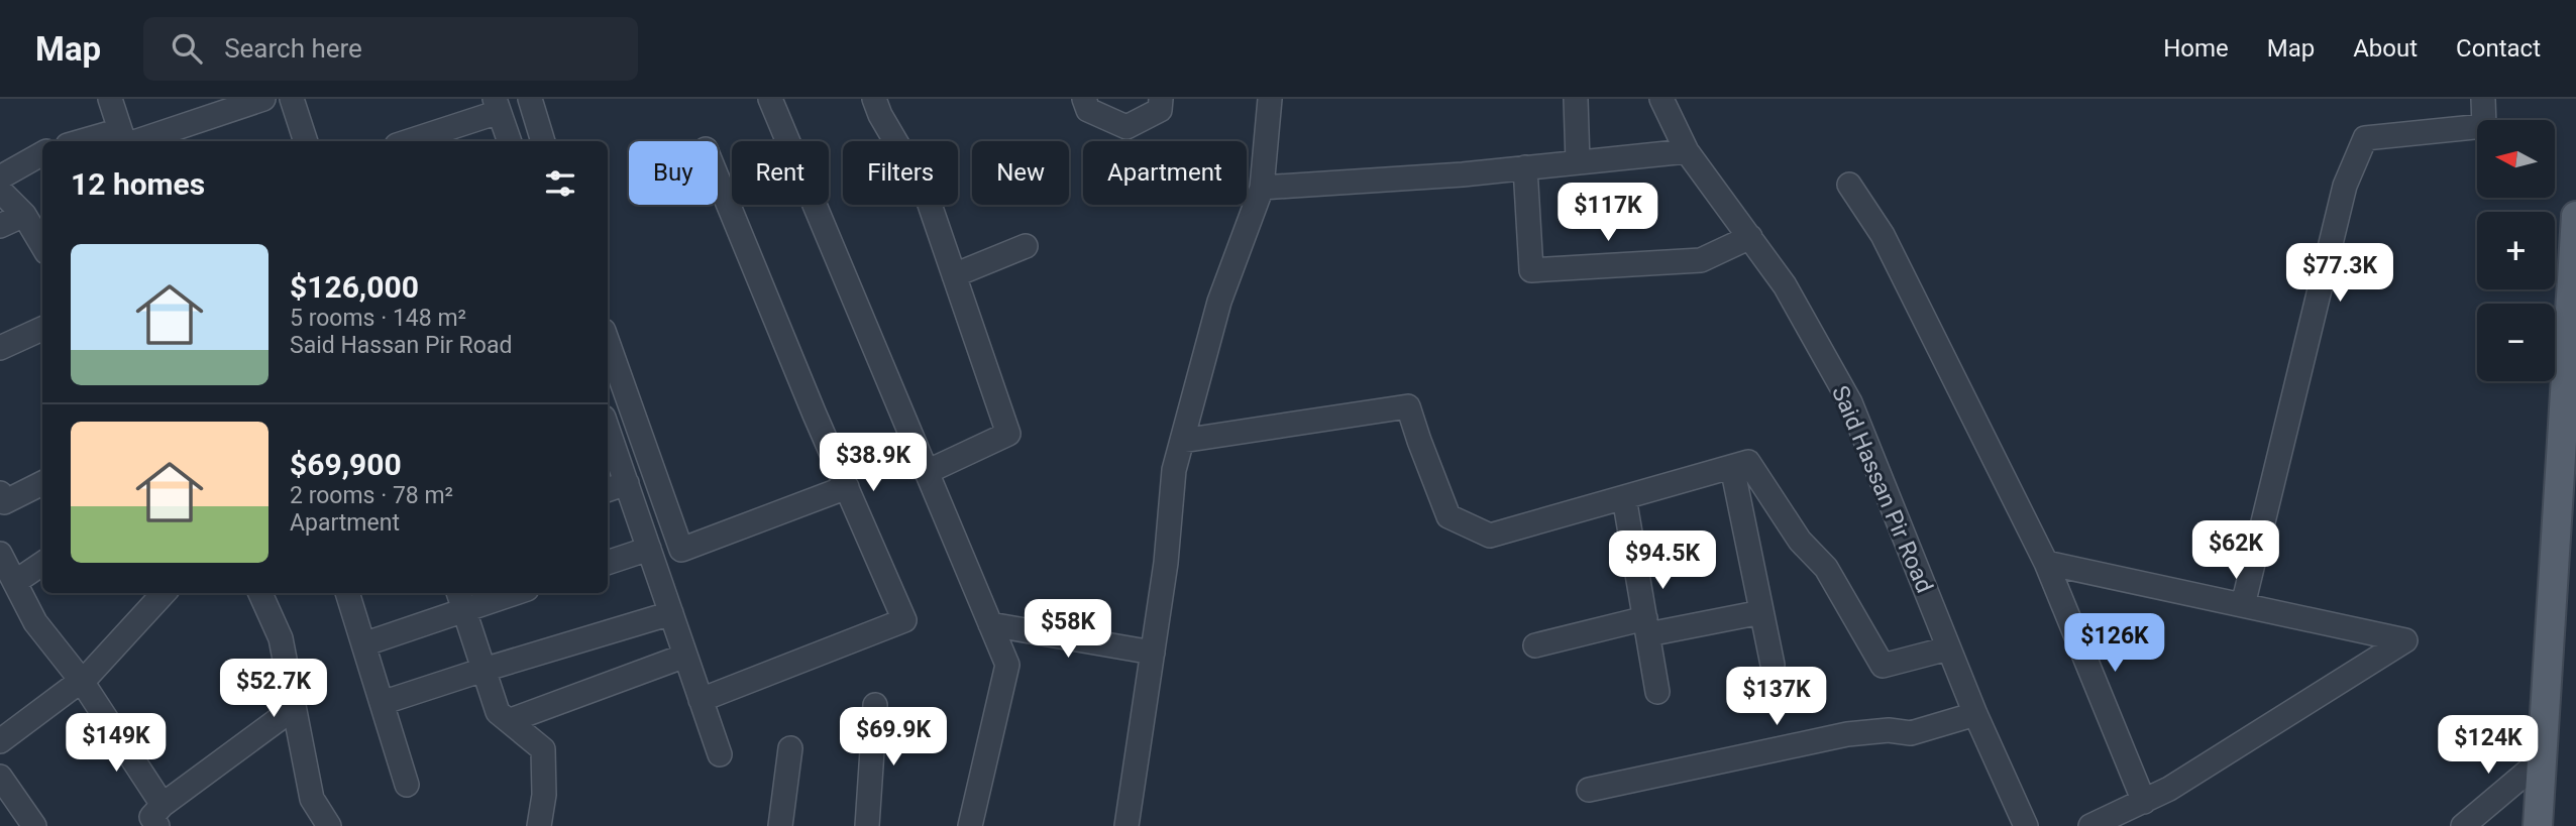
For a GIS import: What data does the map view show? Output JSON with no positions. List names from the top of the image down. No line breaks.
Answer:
{"streets":{"street":["Said Hassan Pir Road"]},"north":"left","page":{"header":"Map","search":"Search here","nav":["Home","Map","About","Contact"],"map_buttons":["+","−"],"chip":["Buy","Rent","Filters","New","Apartment"],"heading":"12 homes","price":["$117K","$77.3K","$38.9K","$62K","$94.5K","$58K","$126K","$52.7K","$137K","$69.9K","$149K","$124K"],"list":[{"name":"$126,000","note":"5 rooms · 148 m² · Said Hassan Pir Road"},{"name":"$69,900","note":"2 rooms · 78 m² · Apartment"}]}}
